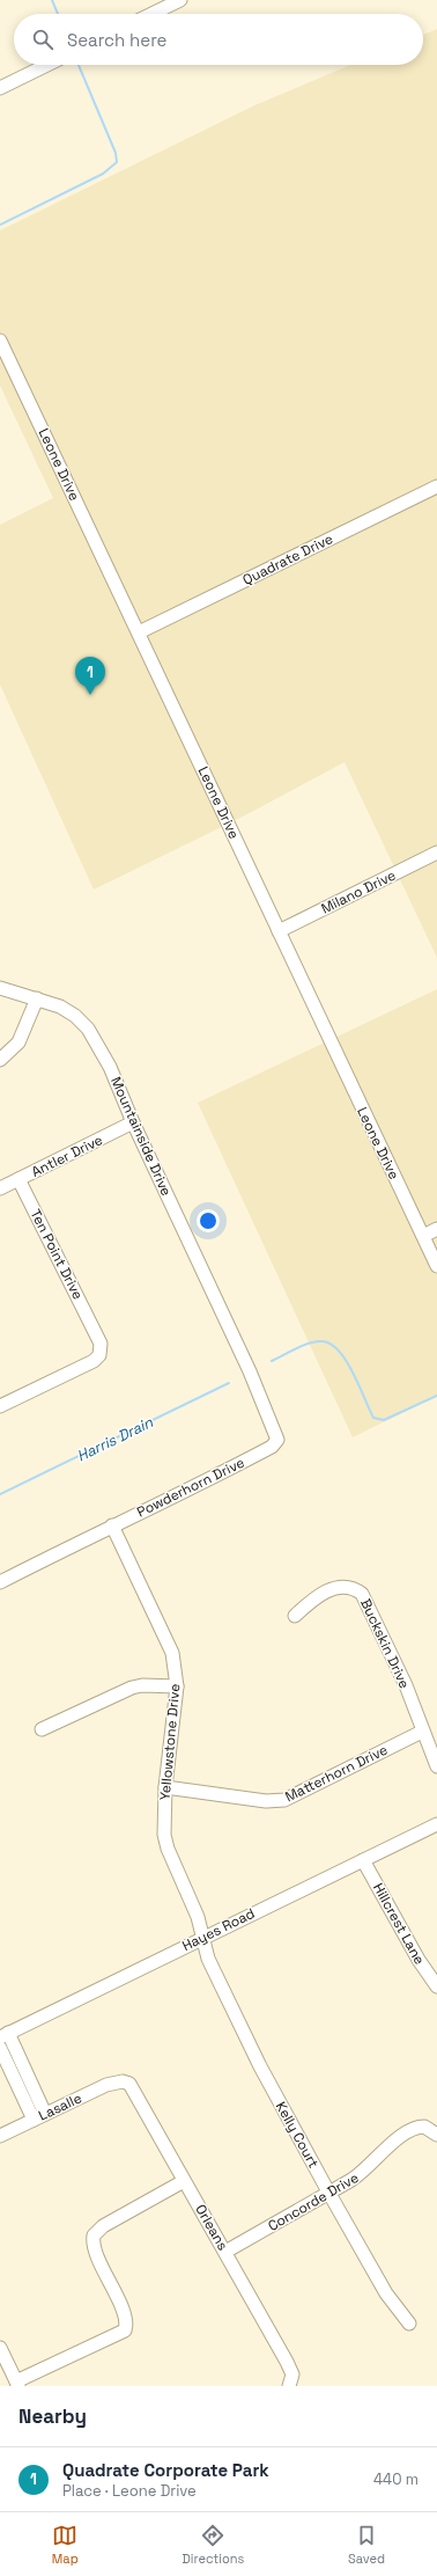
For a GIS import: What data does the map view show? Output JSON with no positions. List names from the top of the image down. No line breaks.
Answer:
{"streets":{"street":["Leone Drive","Quadrate Drive","Milano Drive","Mountainside Drive","Antler Drive","Ten Point Drive","Powderhorn Drive","Buckskin Drive","Yellowstone Drive","Matterhorn Drive","Hillcrest Lane","Hayes Road","Lasalle","Kelly Court","Concorde Drive","Orleans"]},"crossings":[["Leone Drive","Quadrate Drive"],["Leone Drive","Milano Drive"],["Mountainside Drive","Antler Drive"],["Mountainside Drive","Powderhorn Drive"],["Antler Drive","Ten Point Drive"],["Powderhorn Drive","Yellowstone Drive"],["Buckskin Drive","Matterhorn Drive"],["Yellowstone Drive","Matterhorn Drive"],["Yellowstone Drive","Hayes Road"],["Yellowstone Drive","Kelly Court"],["Hillcrest Lane","Hayes Road"],["Hayes Road","Kelly Court"],["Lasalle","Orleans"],["Kelly Court","Concorde Drive"],["Concorde Drive","Orleans"]],"water":["Harris Drain"],"page":{"search":"Search here","pins":"1","heading":"Nearby","list":[{"mark":"1","name":"Quadrate Corporate Park","note":"Place · Leone Drive","value":"440 m"}],"nav":["Map","Directions","Saved"]}}
